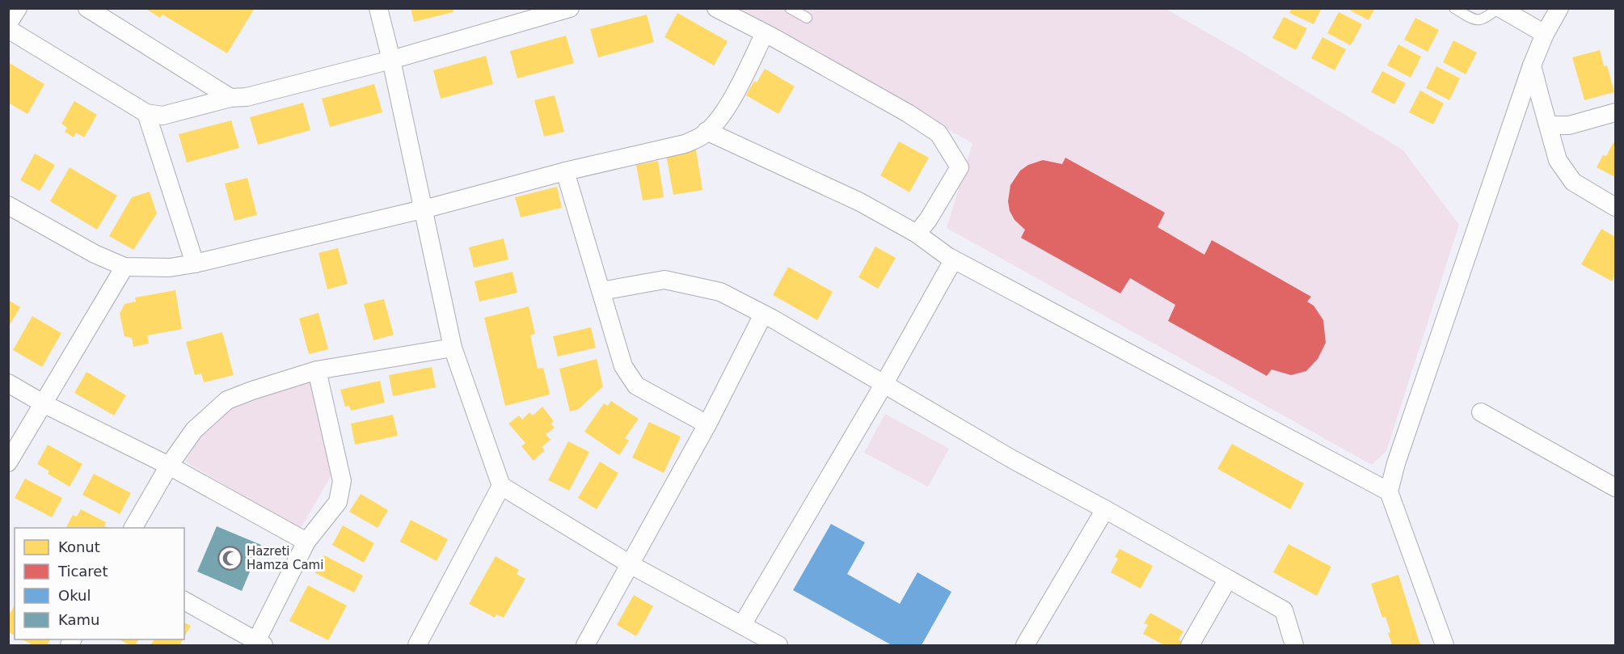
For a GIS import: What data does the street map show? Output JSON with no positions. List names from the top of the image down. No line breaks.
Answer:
{"places":{"mosque":["Hazreti Hamza Cami"]},"legend":["Konut","Ticaret","Okul","Kamu"]}
